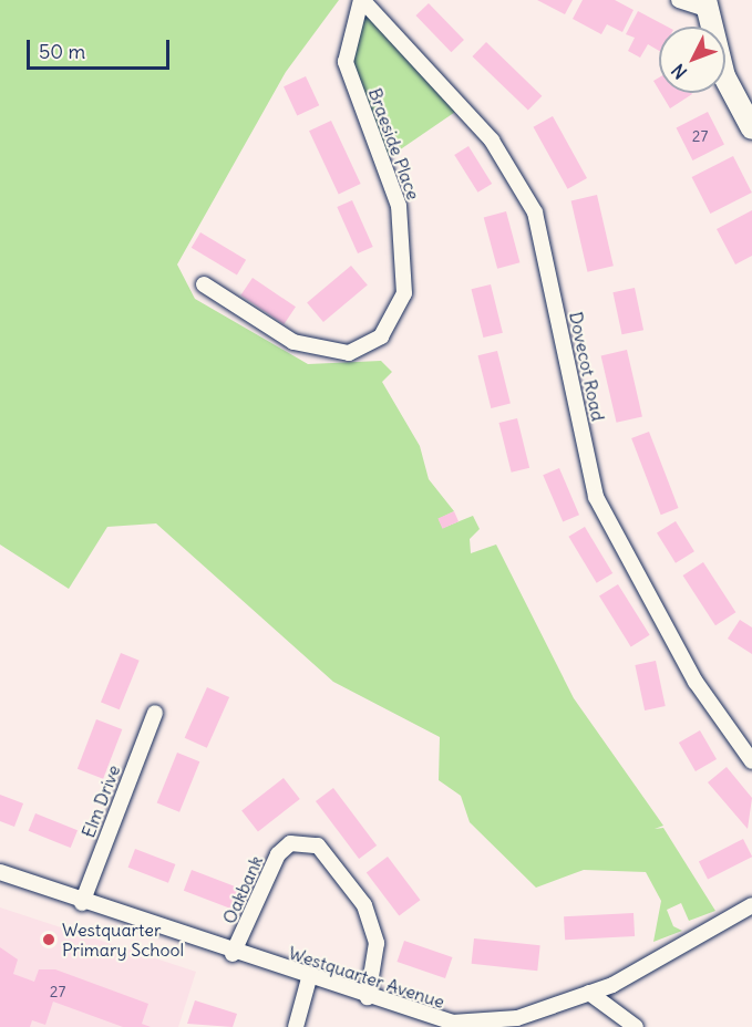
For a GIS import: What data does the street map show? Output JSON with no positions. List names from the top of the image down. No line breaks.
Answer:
{"streets":{"street":["Braeside Place","Dovecot Road","Elm Drive","Oakbank","Westquarter Avenue"]},"crossings":[["Braeside Place","Dovecot Road"],["Elm Drive","Westquarter Avenue"],["Oakbank","Westquarter Avenue"]],"places":["Westquarter Primary School"],"house_numbers":["27","27"],"scale_bar":"50 m","north":"bottom left"}
